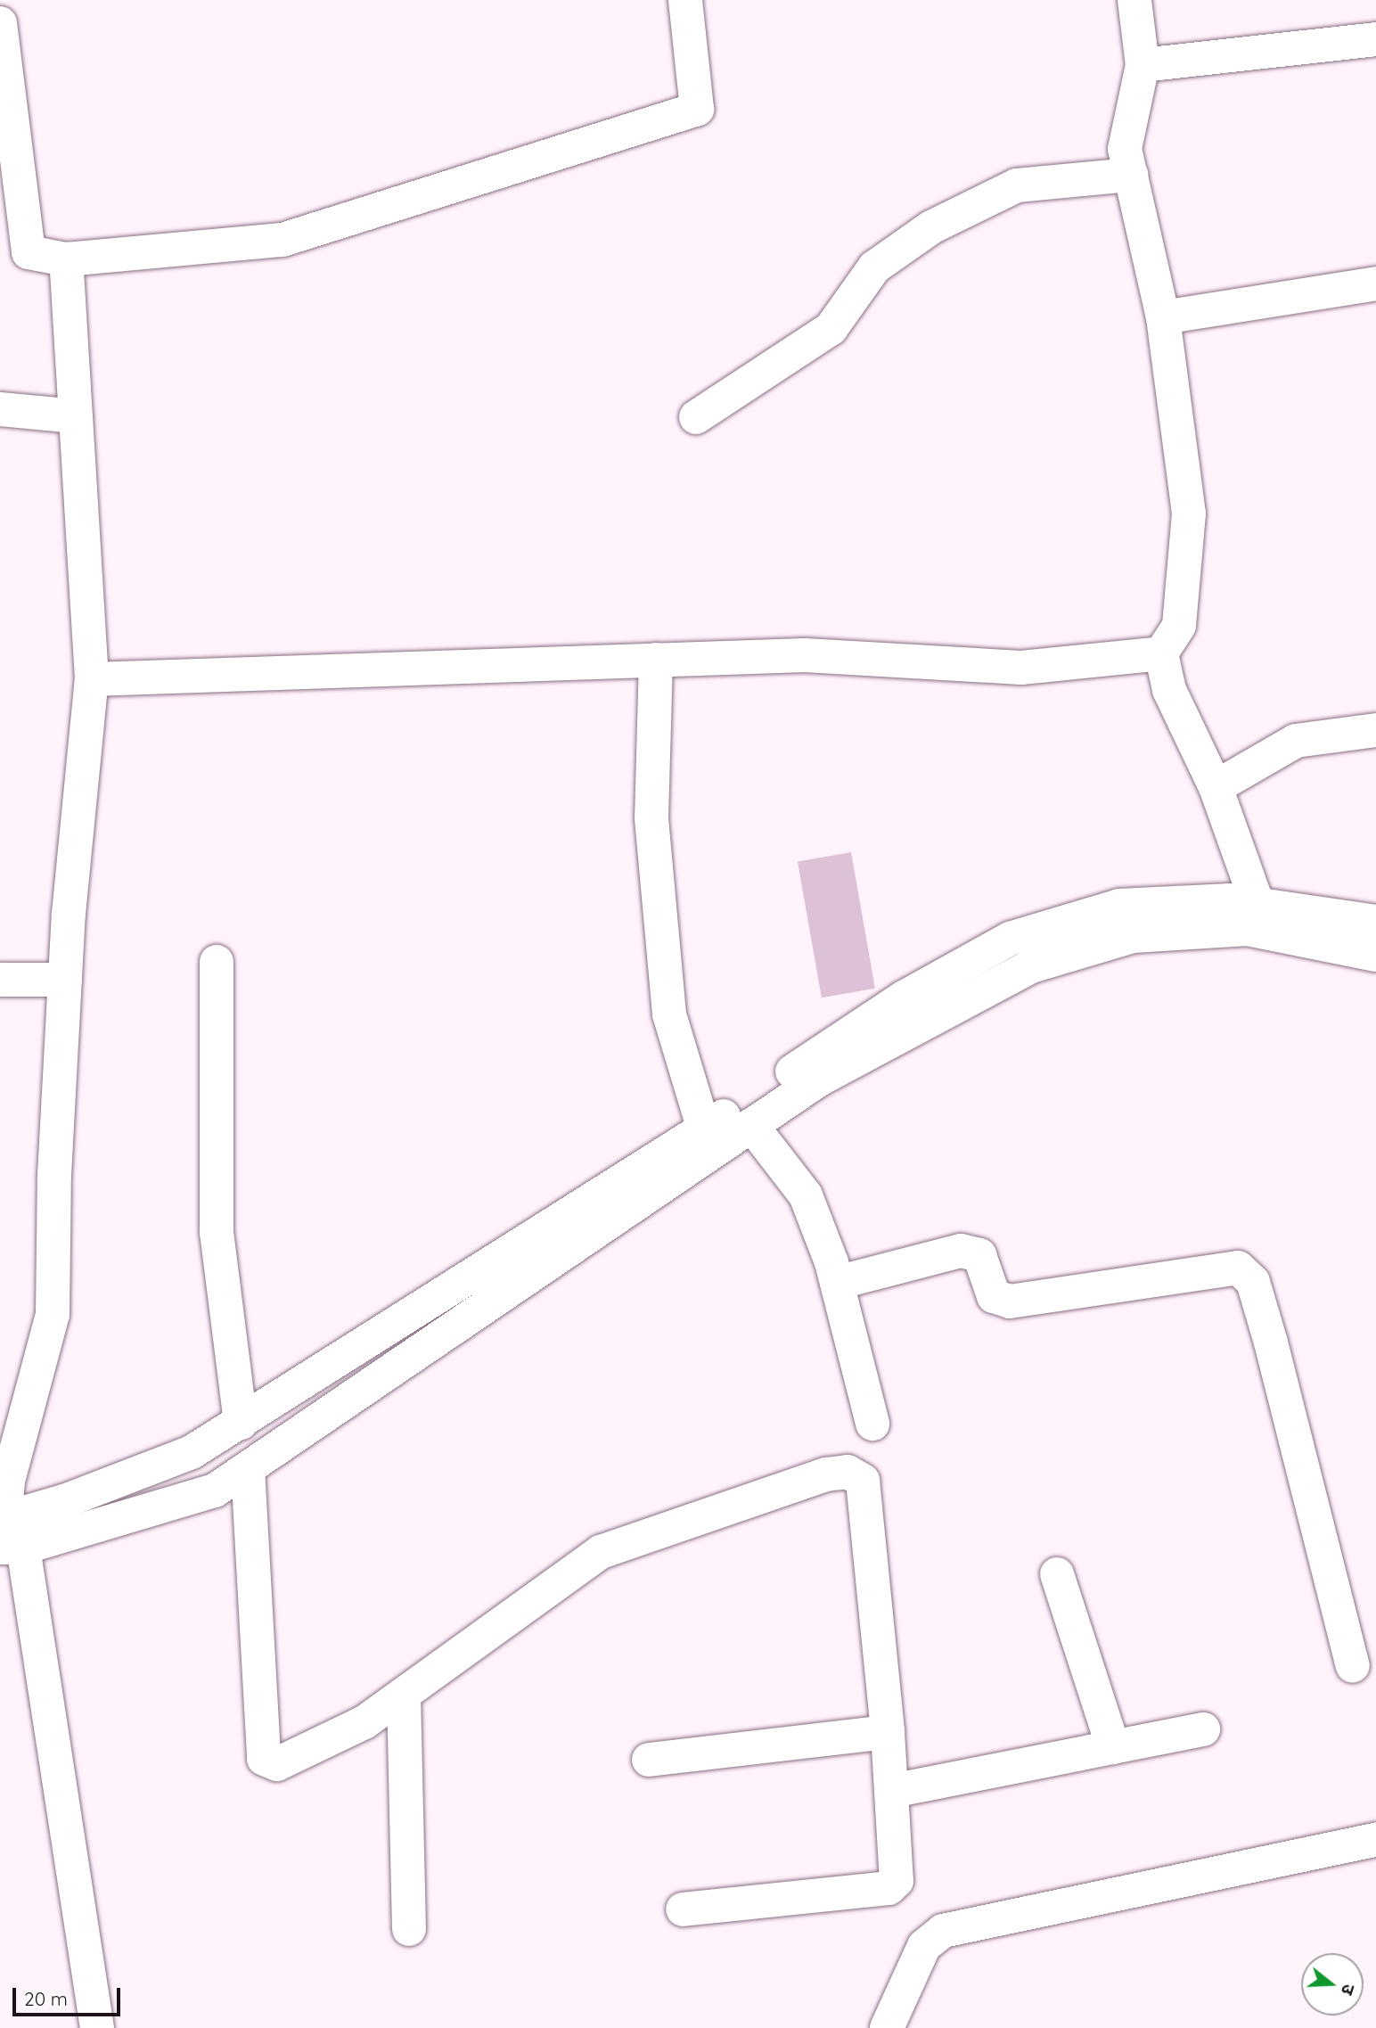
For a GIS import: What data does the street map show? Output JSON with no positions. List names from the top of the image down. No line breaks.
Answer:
{"scale_bar":"20 m","north":"right"}
